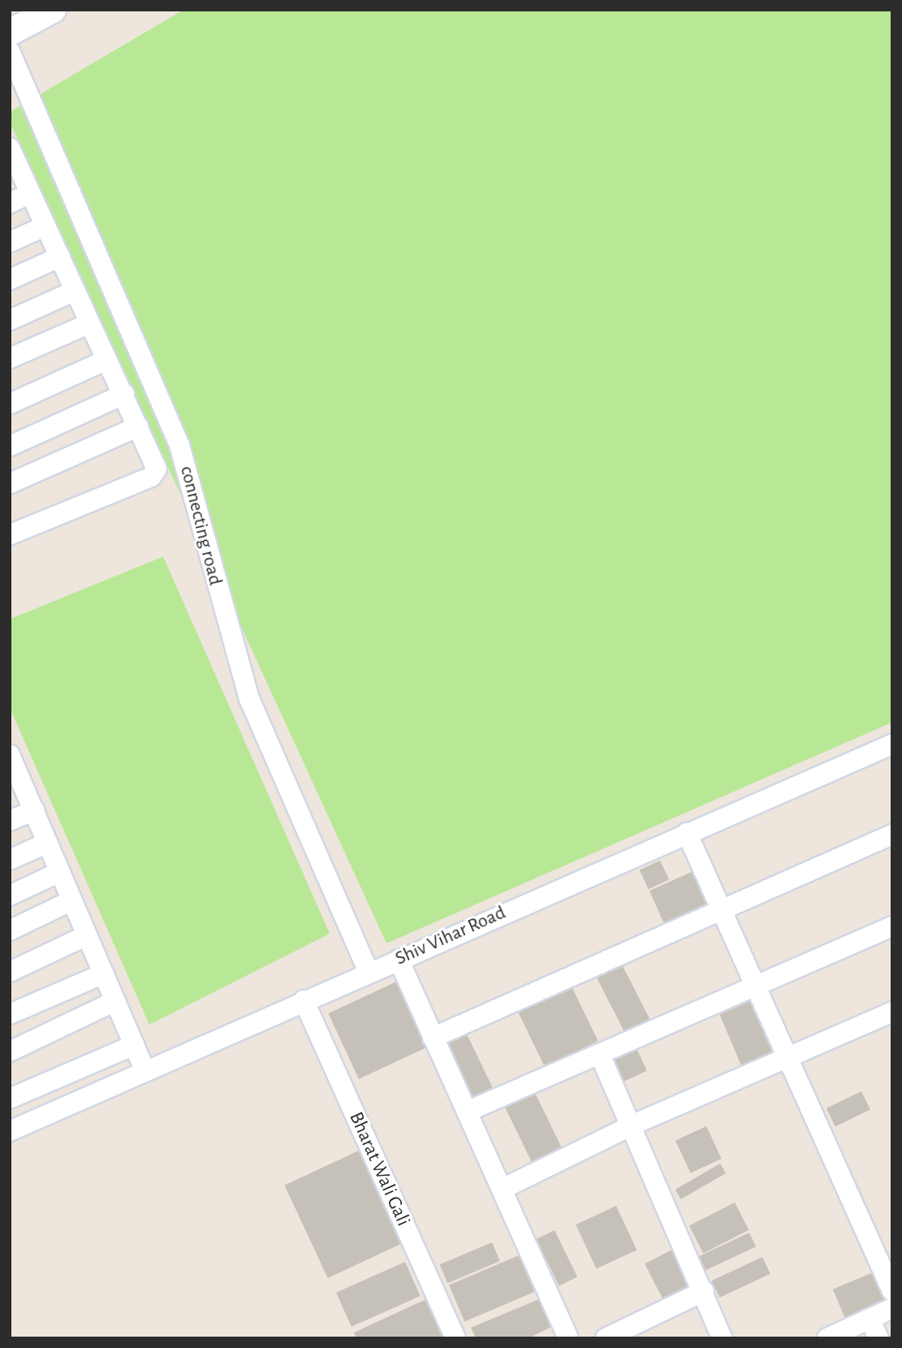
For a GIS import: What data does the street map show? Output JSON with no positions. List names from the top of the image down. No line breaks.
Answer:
{"streets":{"street":["connecting road","Shiv Vihar Road","Bharat Wali Gali"]},"crossings":[["connecting road","Shiv Vihar Road"],["Shiv Vihar Road","Bharat Wali Gali"]]}
